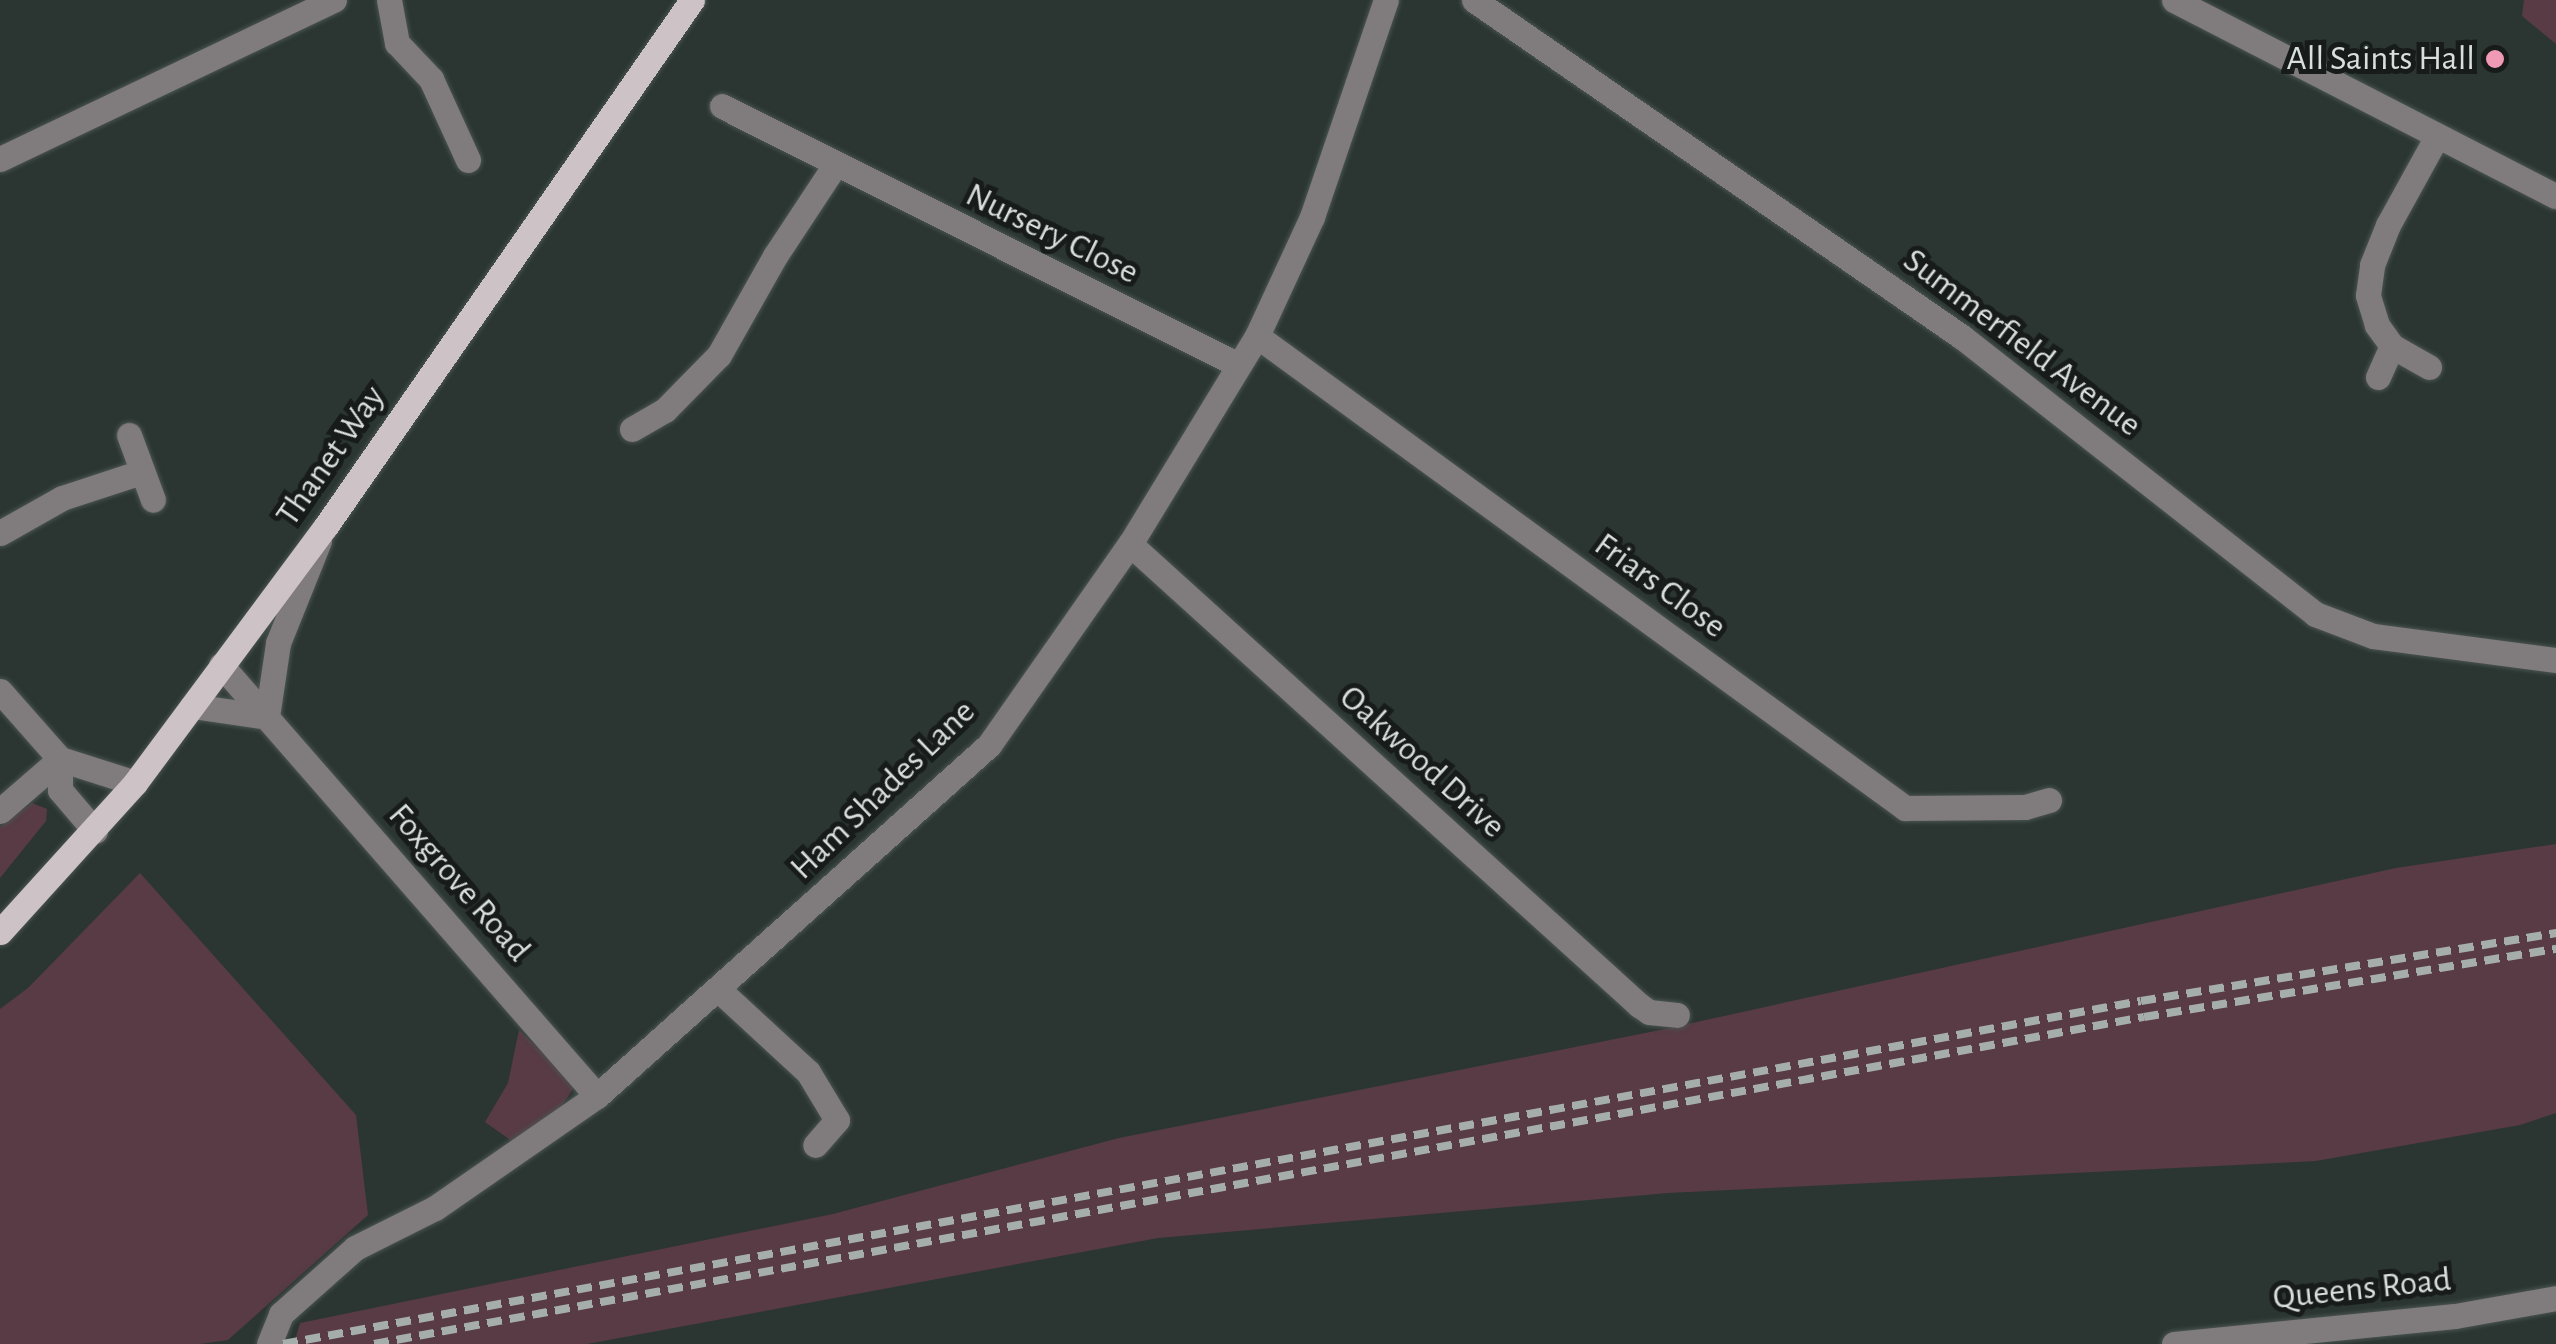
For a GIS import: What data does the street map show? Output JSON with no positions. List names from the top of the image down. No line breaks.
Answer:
{"streets":{"main road":["Thanet Way"],"street":["Nursery Close","Summerfield Avenue","Friars Close","Oakwood Drive","Ham Shades Lane","Foxgrove Road","Queens Road"]},"crossings":[["Nursery Close","Ham Shades Lane"],["Thanet Way","Foxgrove Road"],["Friars Close","Ham Shades Lane"],["Oakwood Drive","Ham Shades Lane"],["Ham Shades Lane","Foxgrove Road"]],"places":["All Saints Hall"]}
